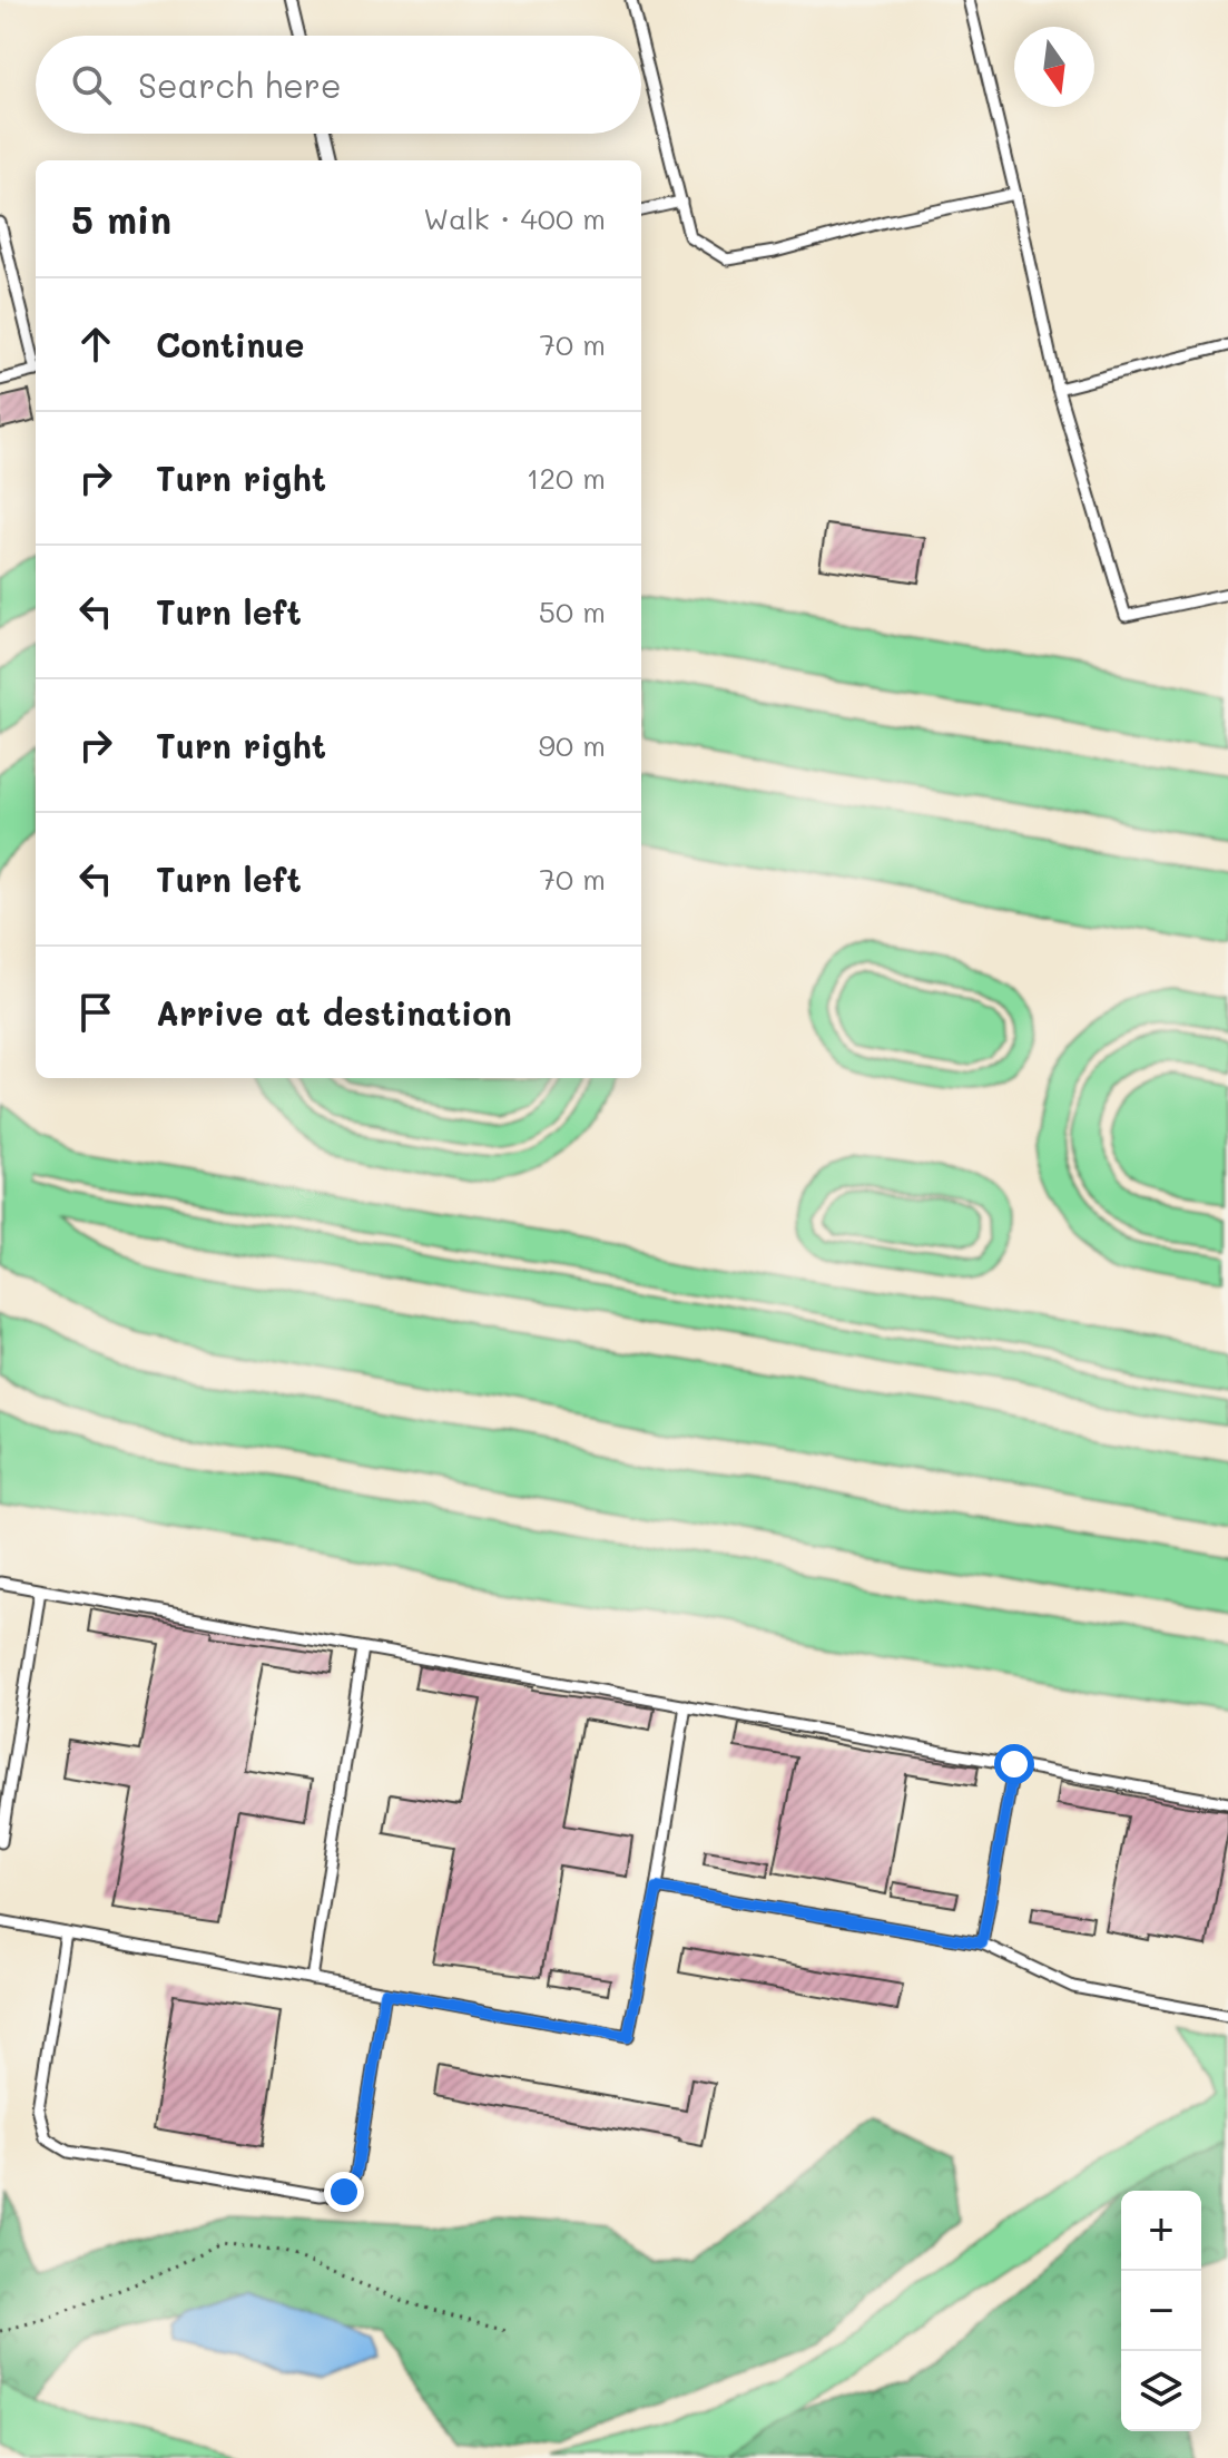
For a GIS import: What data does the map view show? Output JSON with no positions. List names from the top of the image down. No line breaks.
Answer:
{"north":"bottom","page":{"search":"Search here","heading":["5 min","Walk · 400 m"],"list":[["Continue","70 m"],["Turn right","120 m"],["Turn left","50 m"],["Turn right","90 m"],["Turn left","70 m"],"Arrive at destination"],"map_buttons":["+","−"]}}
